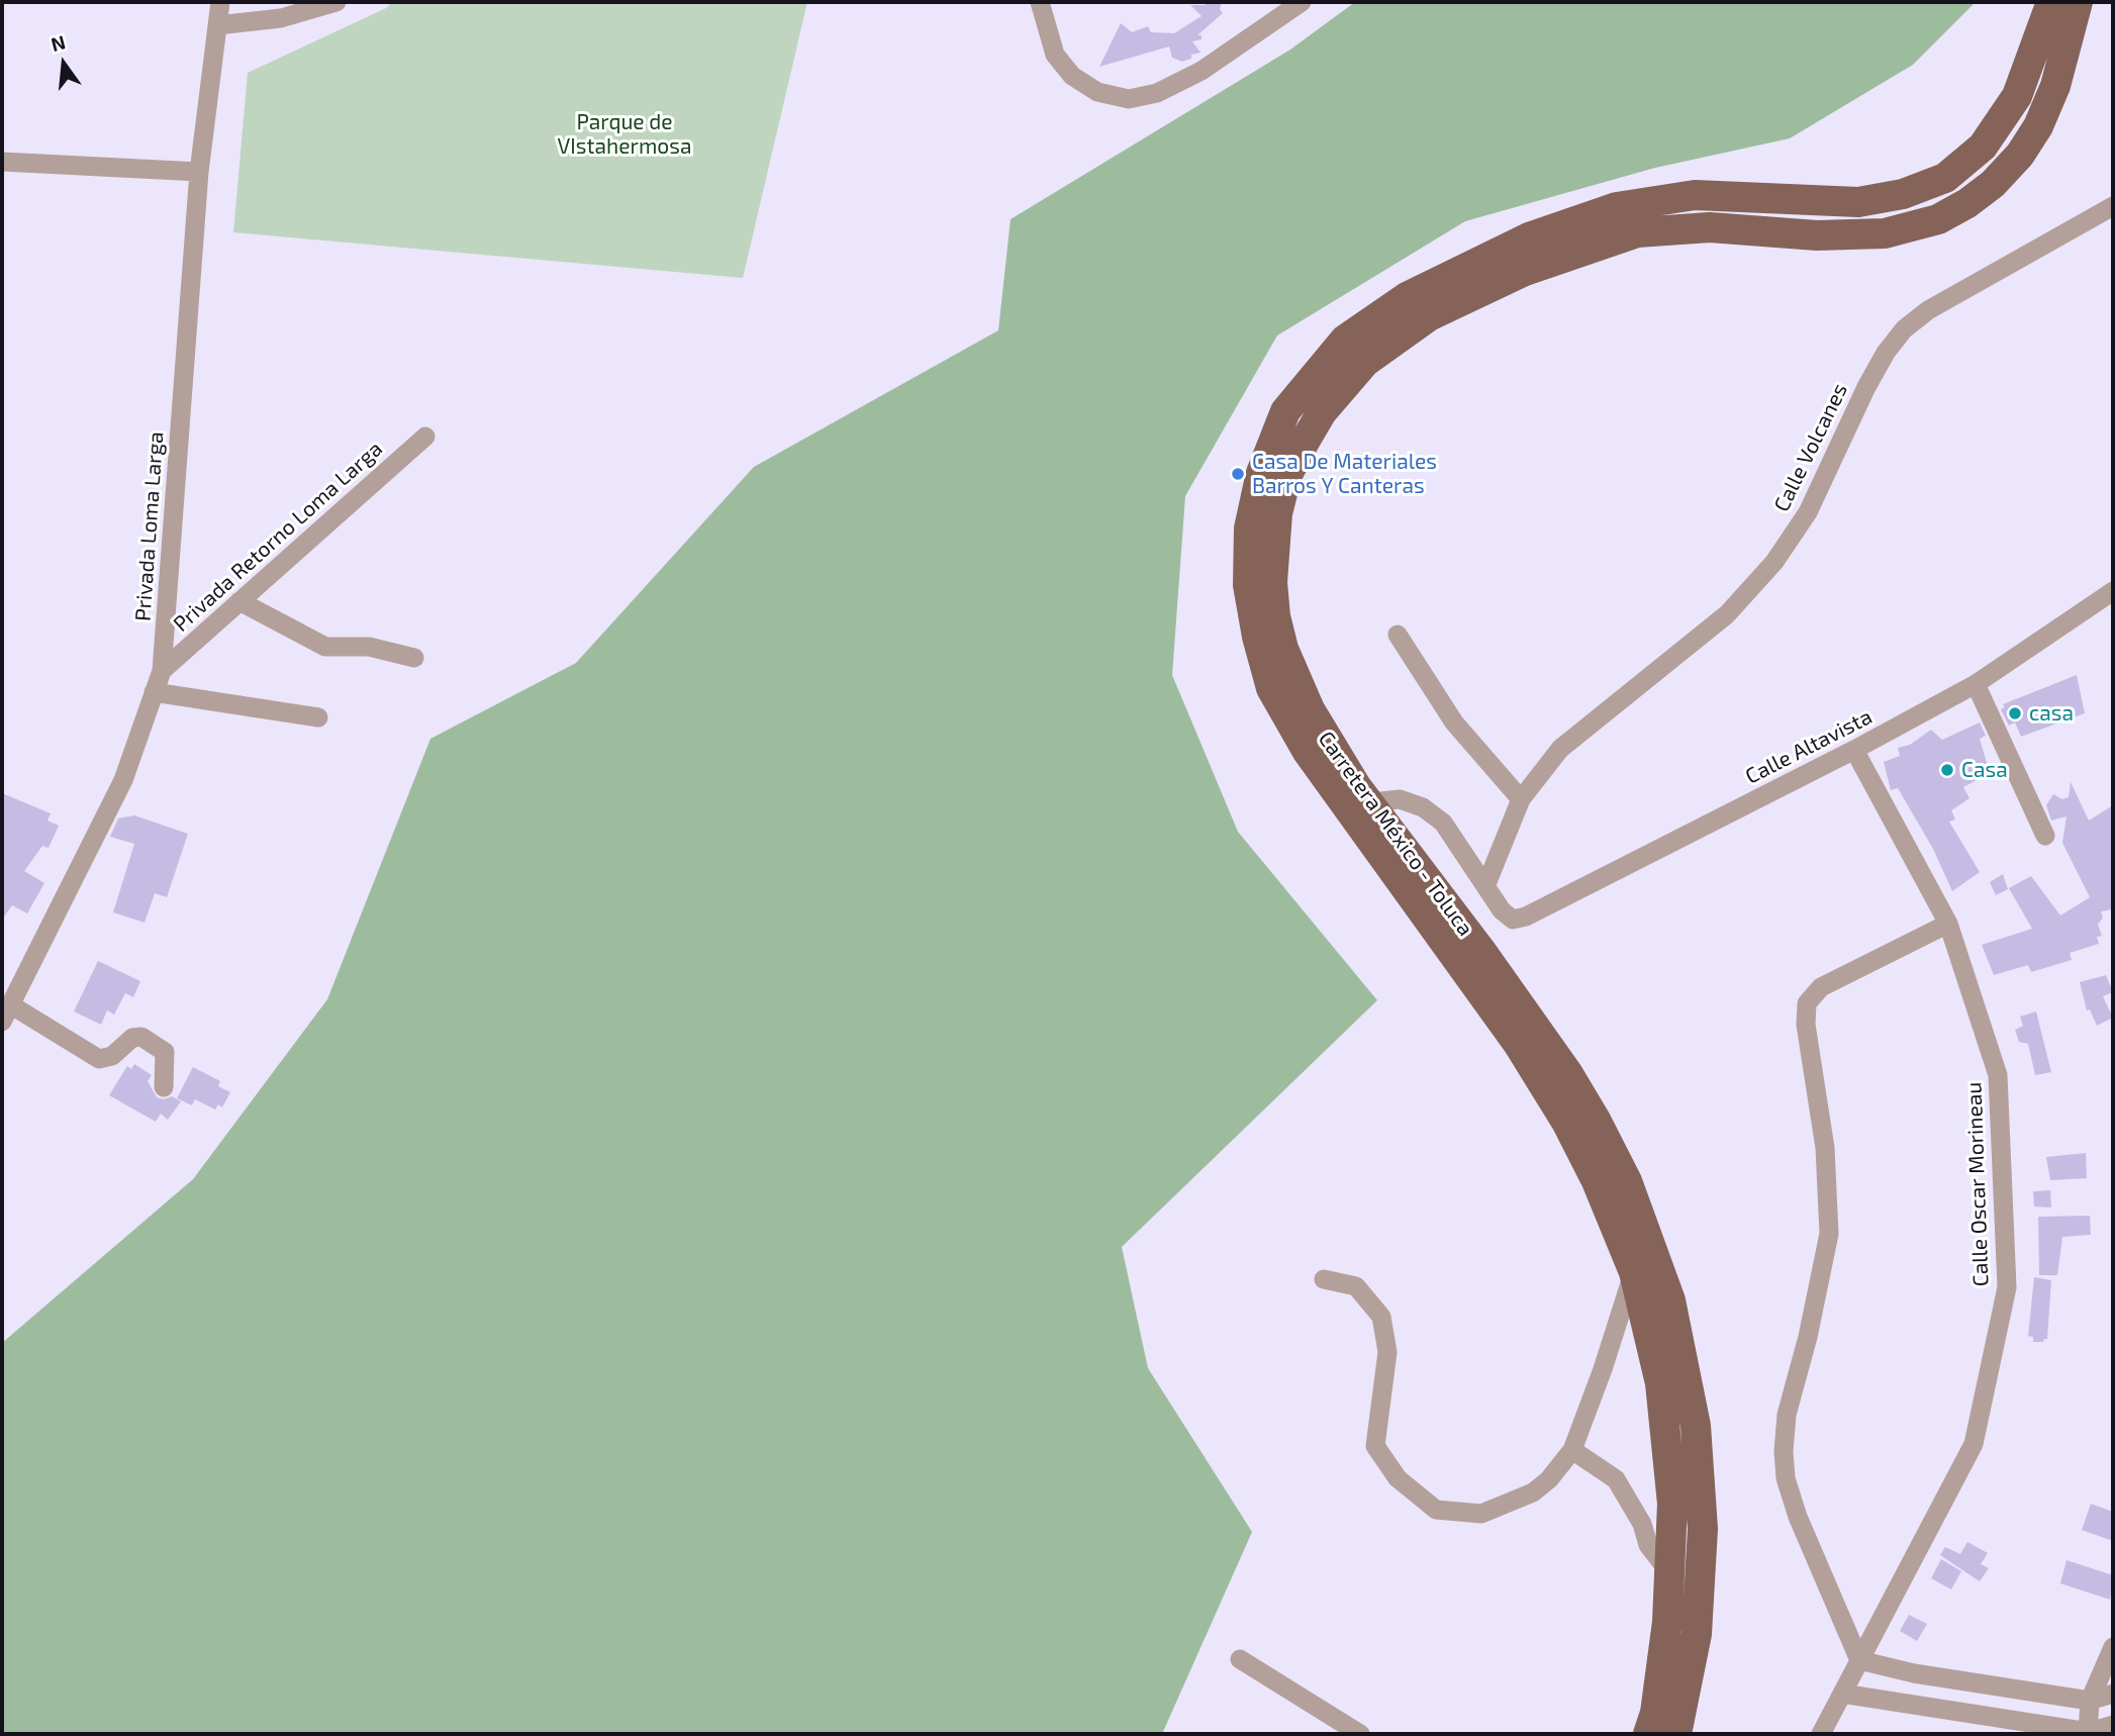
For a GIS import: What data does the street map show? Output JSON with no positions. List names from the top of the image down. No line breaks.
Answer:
{"streets":{"main road":["Carretera México - Toluca"],"street":["Calle Volcanes","Privada Loma Larga","Privada Retorno Loma Larga","Calle Altavista","Calle Oscar Morineau"]},"crossings":[["Calle Volcanes","Calle Altavista"],["Privada Loma Larga","Privada Retorno Loma Larga"],["Calle Altavista","Calle Oscar Morineau"]],"parks":["Parque de VIstahermosa"],"places":["Casa De Materiales Barros Y Canteras","casa","Casa"],"north":"top"}
